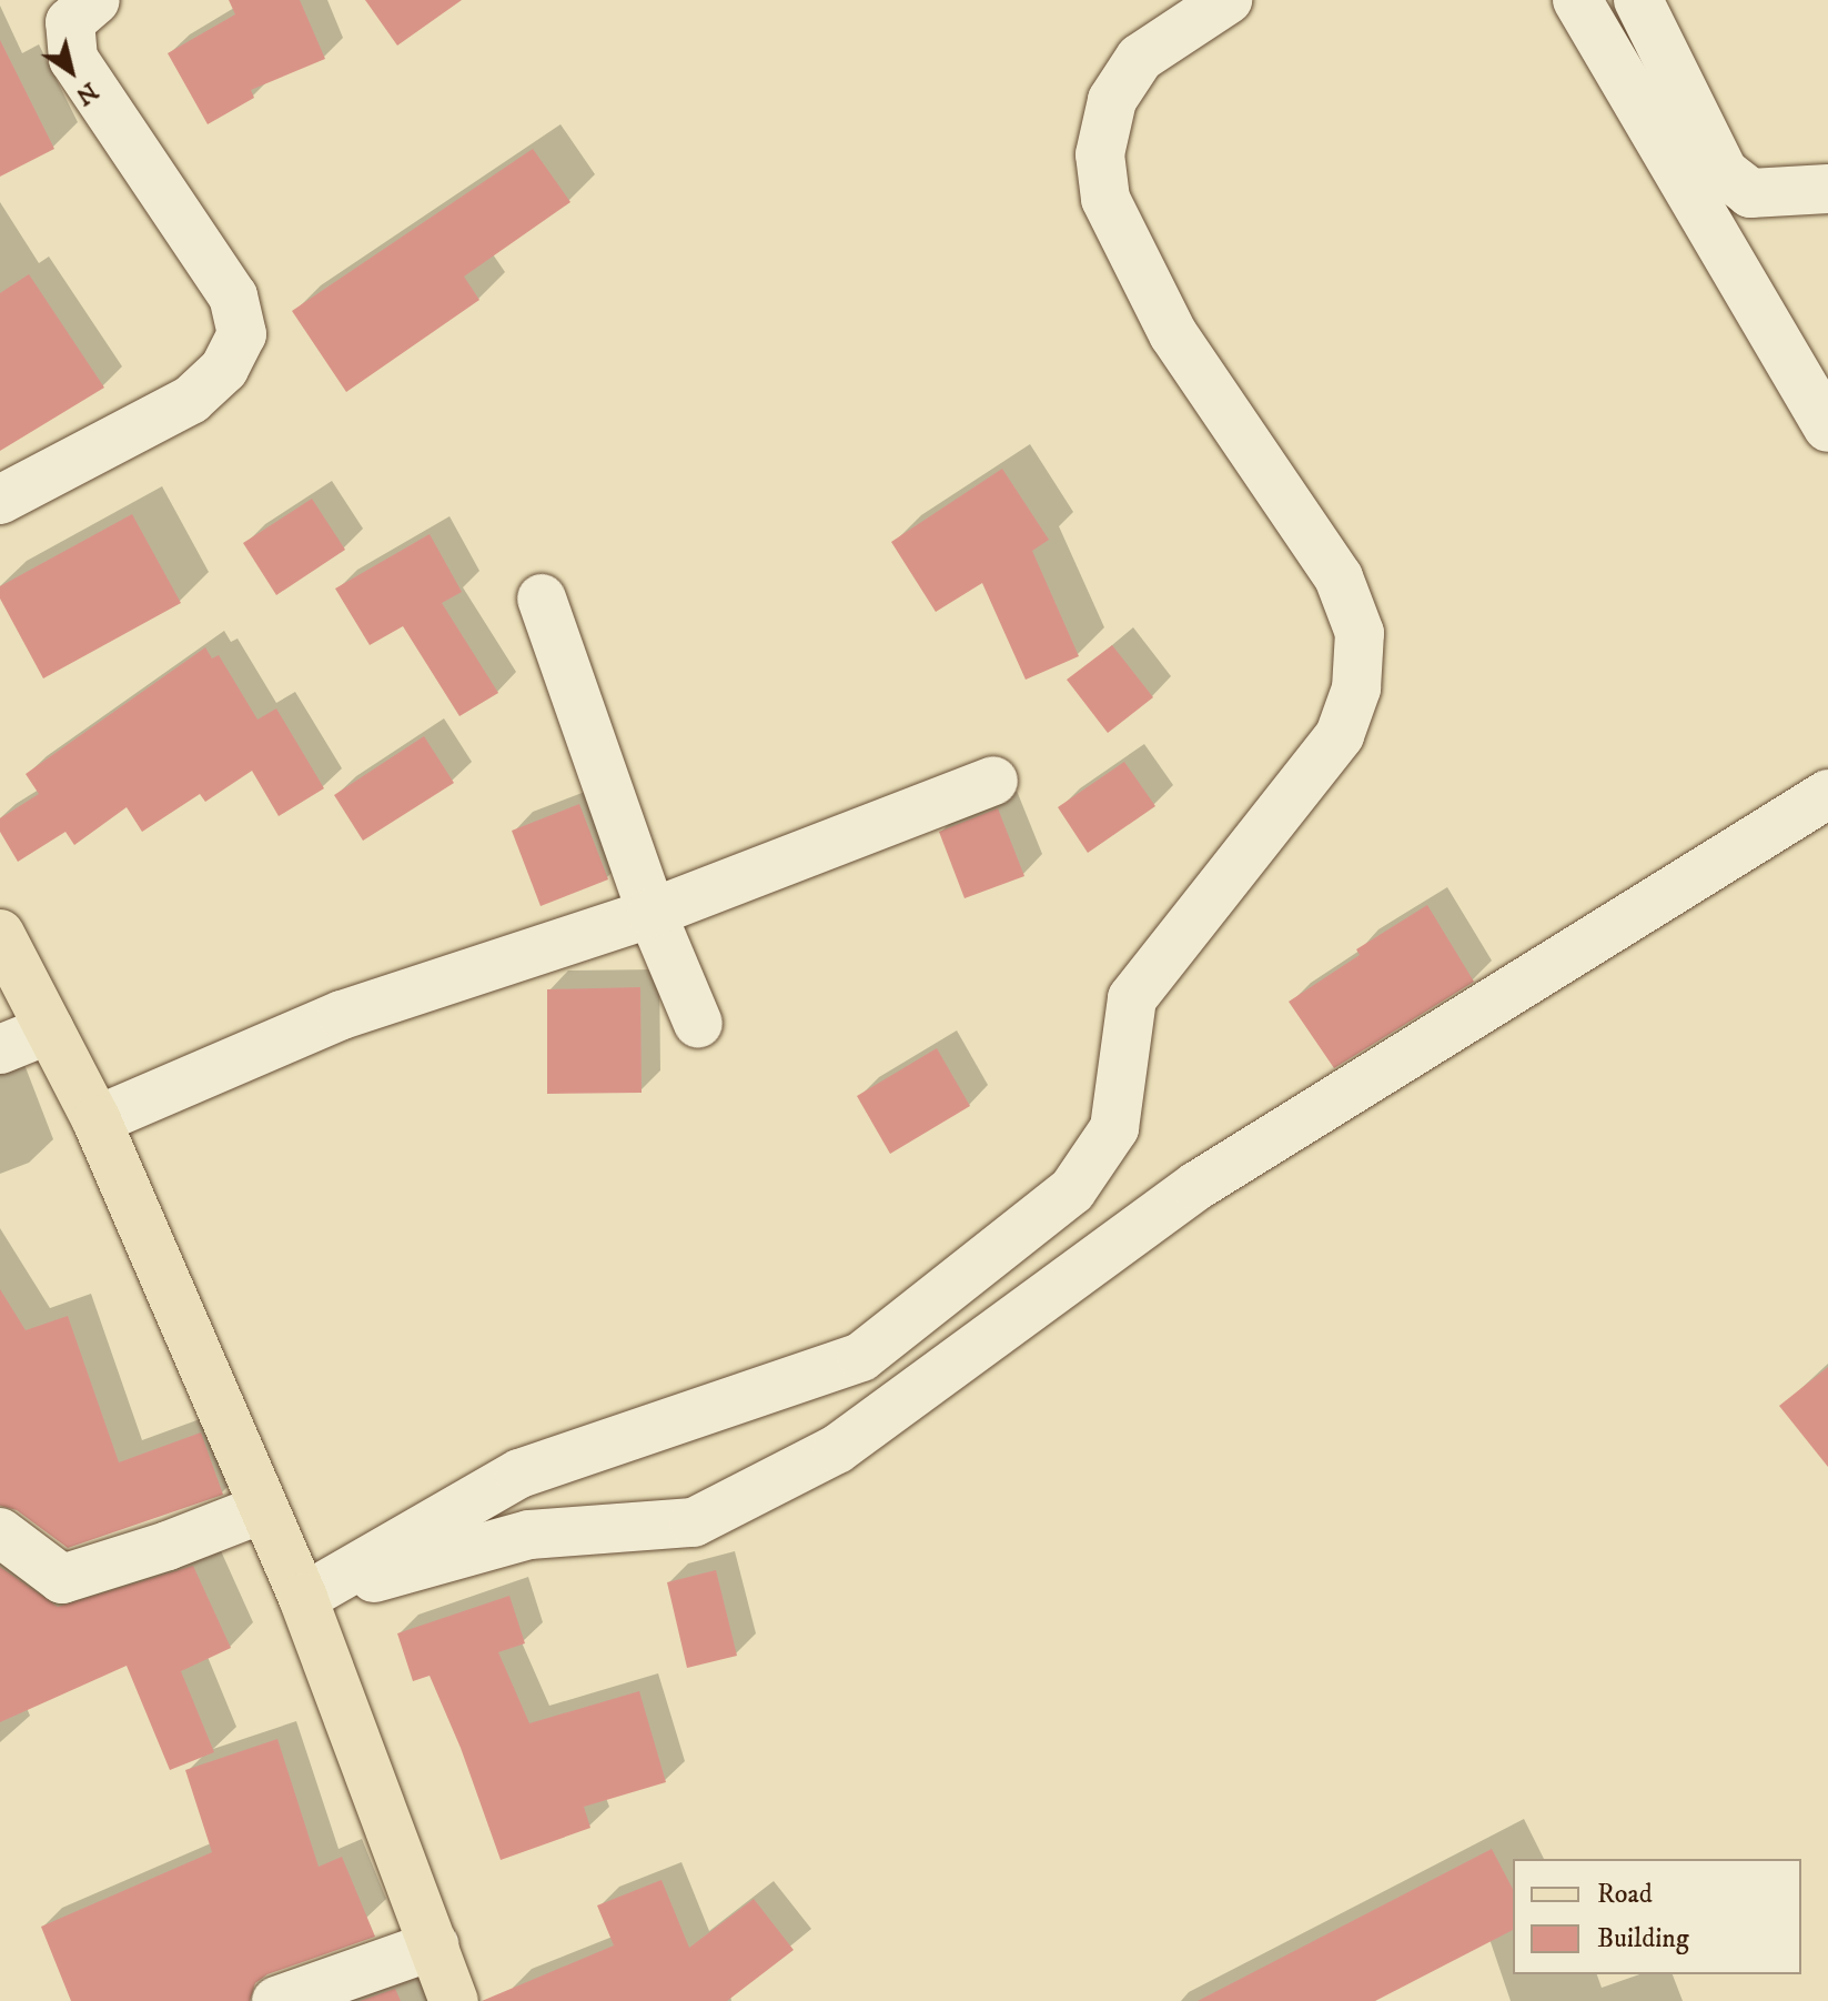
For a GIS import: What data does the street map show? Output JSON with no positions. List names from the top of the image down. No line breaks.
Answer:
{"legend":["Road","Building"],"north":"bottom right"}
